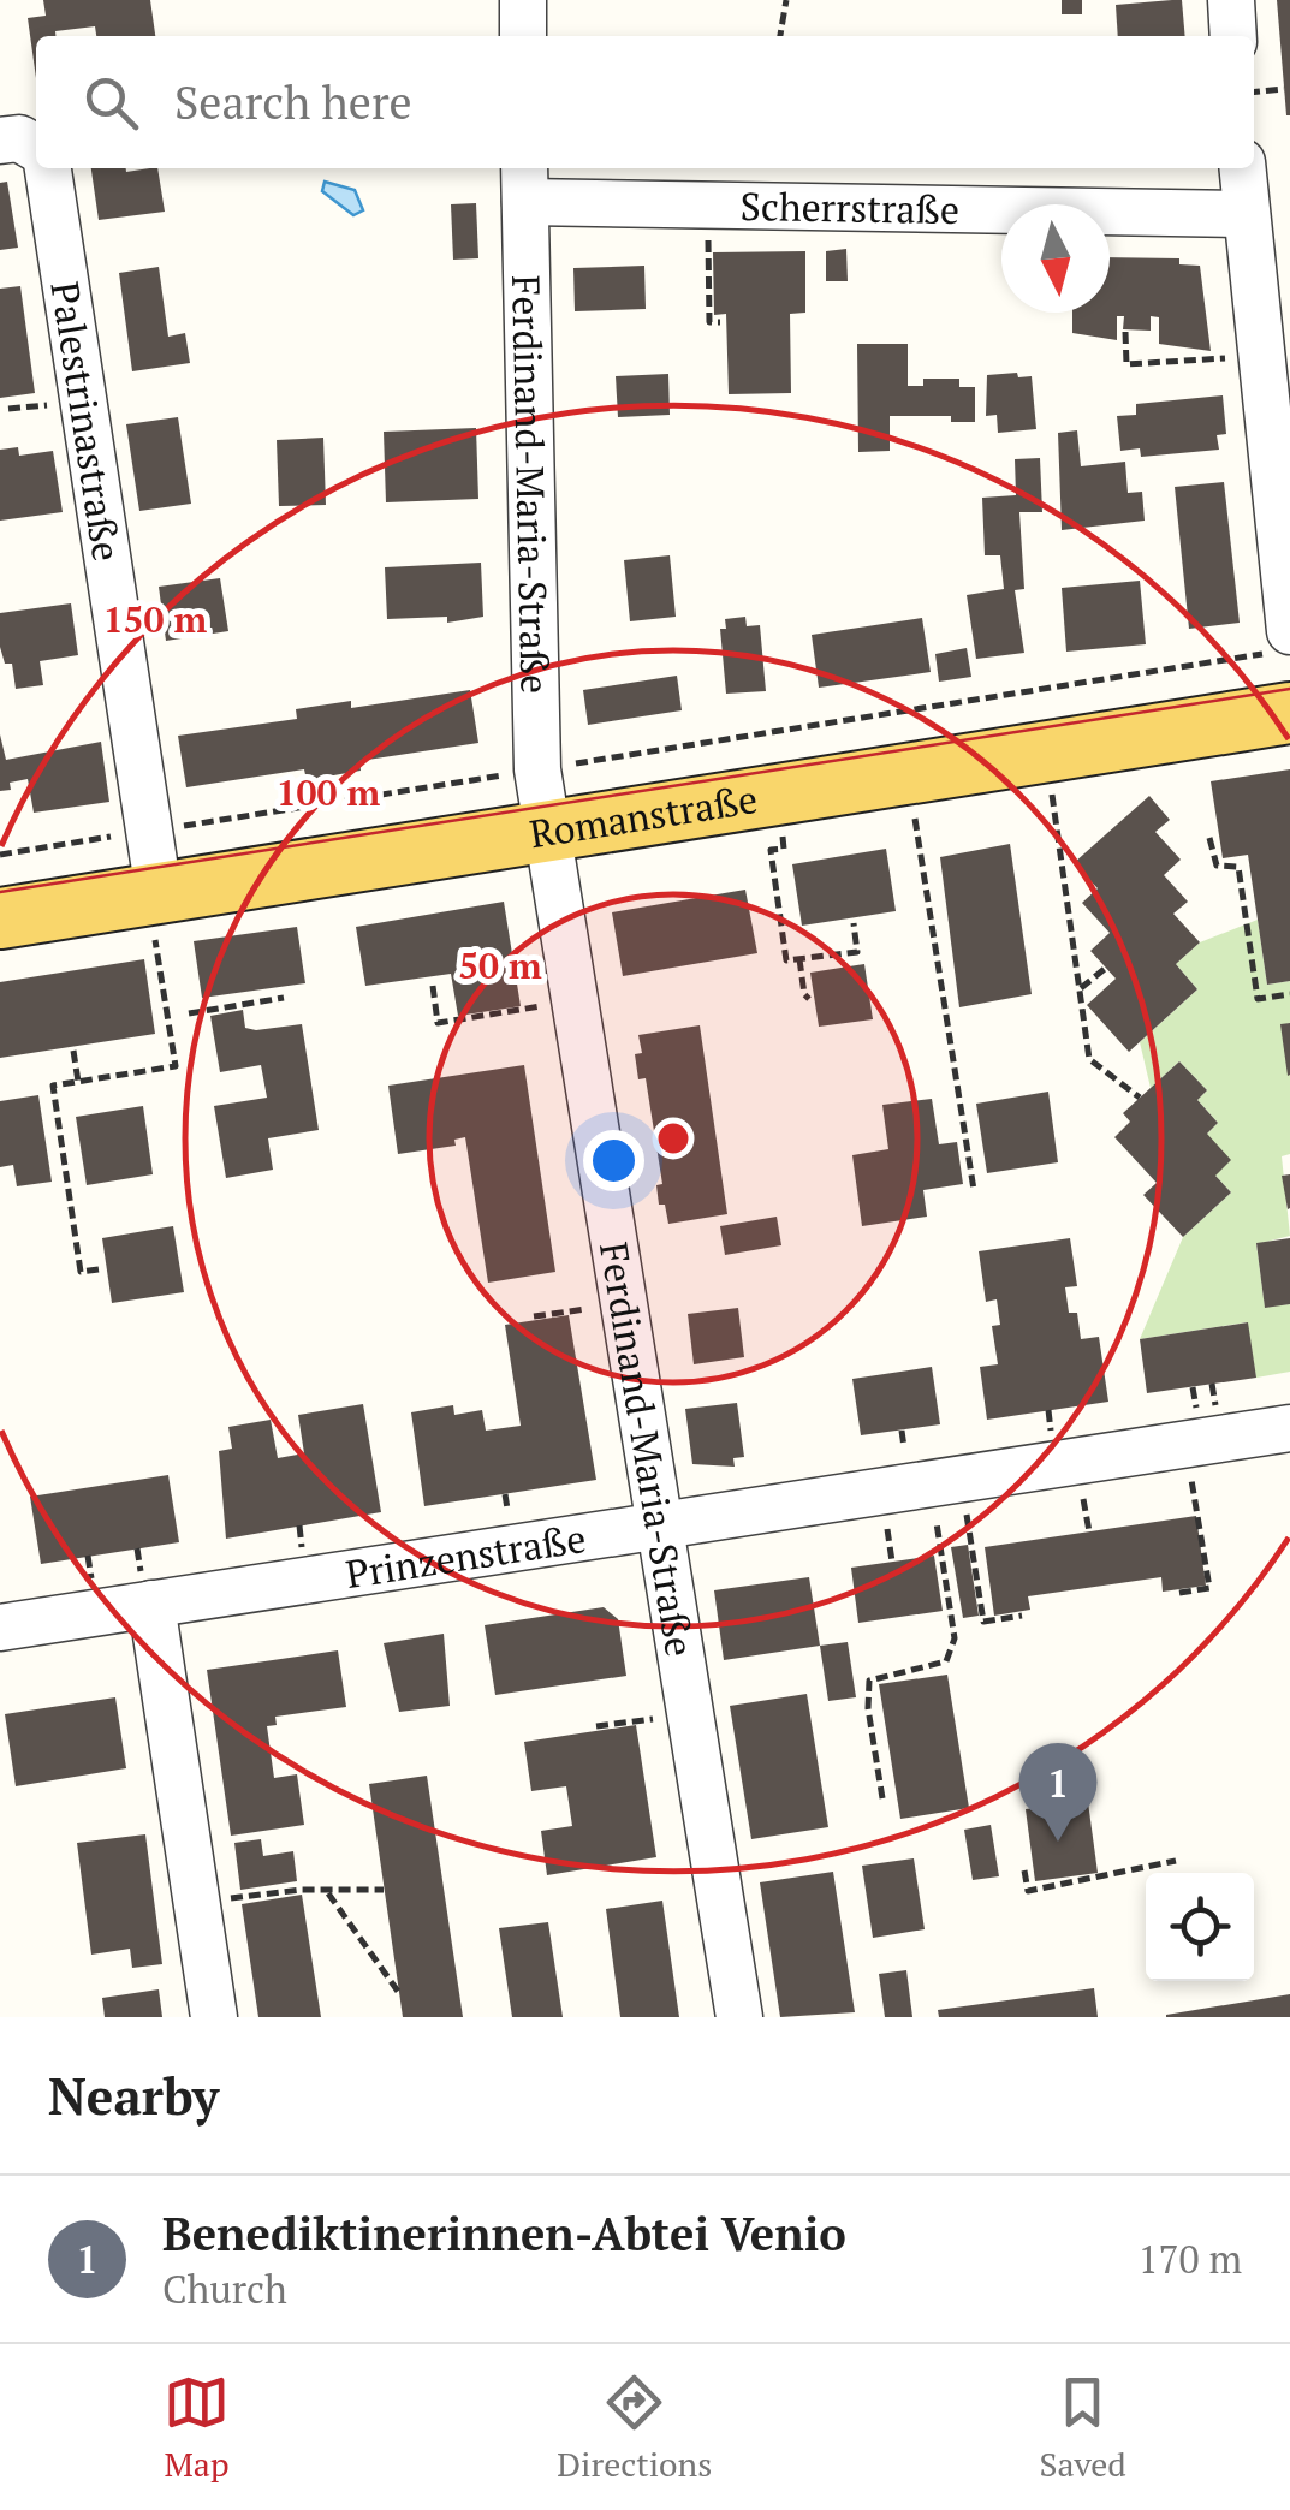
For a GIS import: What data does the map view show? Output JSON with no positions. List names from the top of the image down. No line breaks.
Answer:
{"streets":{"main road":["Romanstraße"],"street":["Scherrstraße","Palestrinastraße","Ferdinand-Maria-Straße","Prinzenstraße"]},"crossings":[["Scherrstraße","Ferdinand-Maria-Straße"],["Palestrinastraße","Romanstraße"],["Ferdinand-Maria-Straße","Romanstraße"],["Ferdinand-Maria-Straße","Prinzenstraße"]],"north":"bottom","page":{"search":"Search here","pins":"1","heading":"Nearby","list":[{"mark":"1","name":"Benediktinerinnen-Abtei Venio","note":"Church","value":"170 m"}],"nav":["Map","Directions","Saved"]},"rings":["150 m","100 m","50 m"]}
